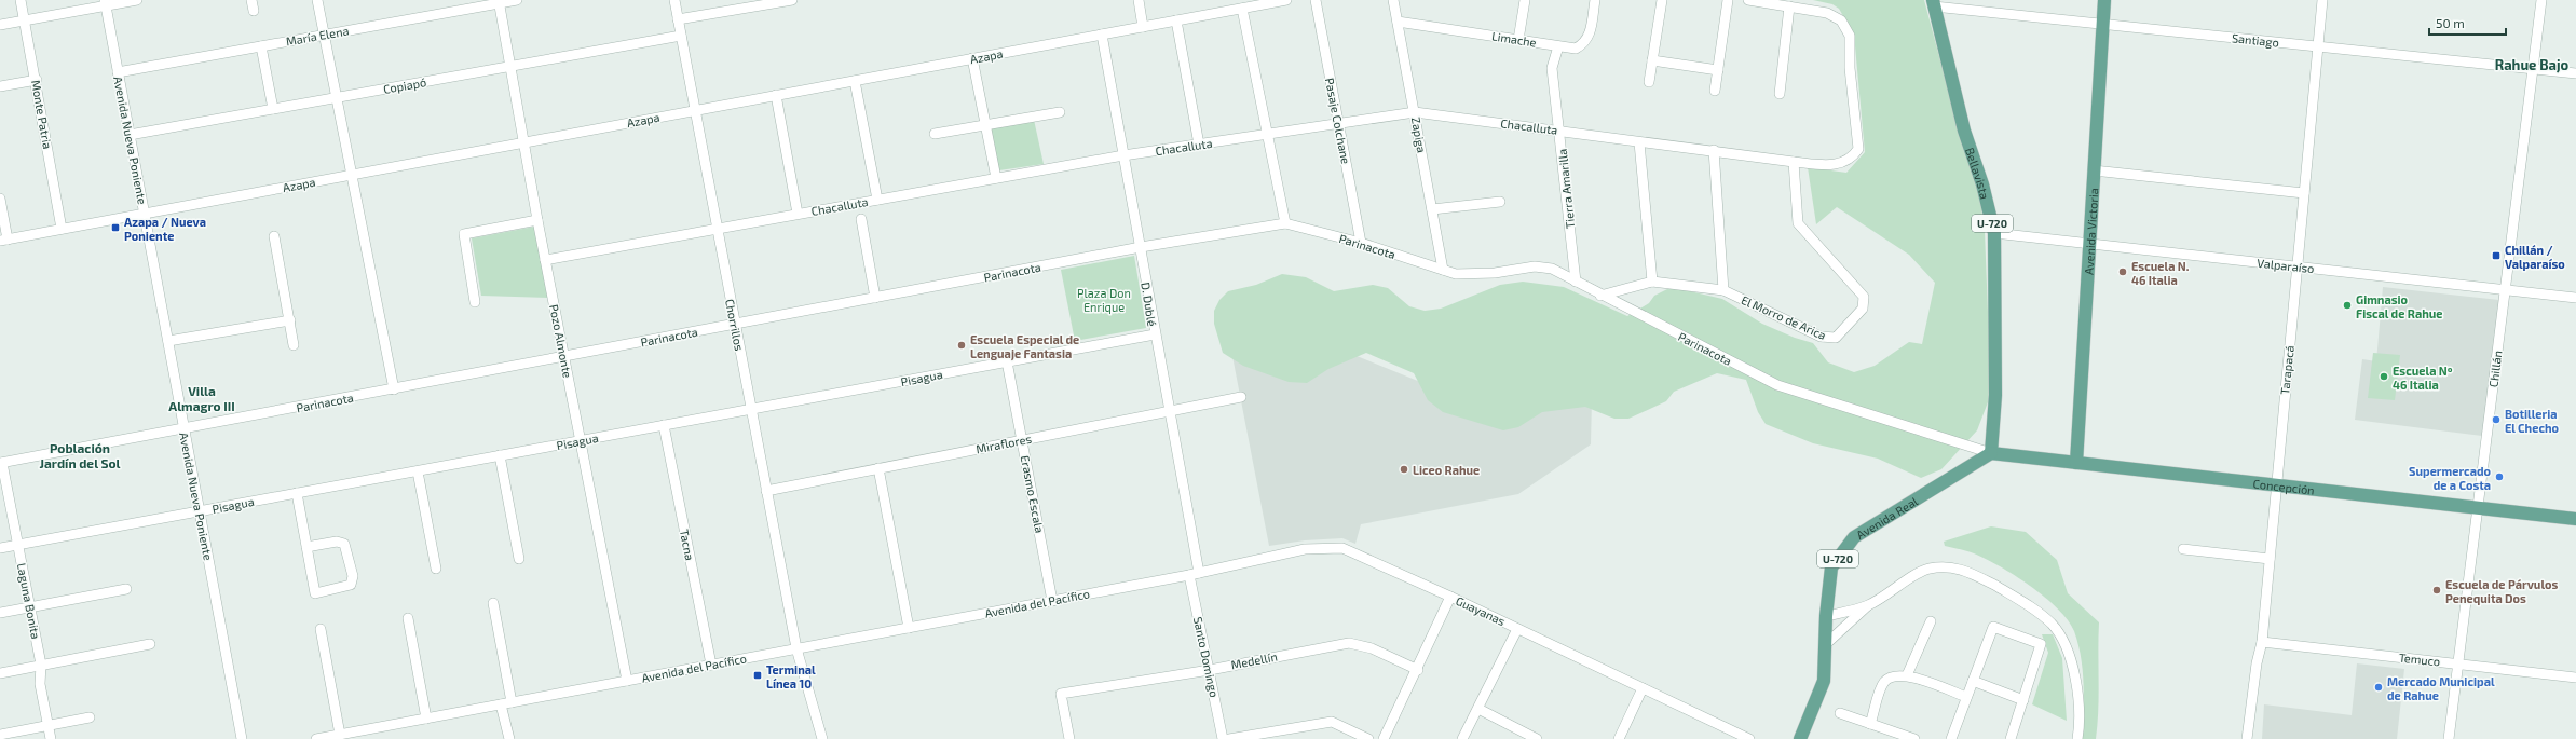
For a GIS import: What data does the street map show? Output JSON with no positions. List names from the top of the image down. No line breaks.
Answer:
{"streets":{"main road":["Bellavista","U-720","Avenida Victoria","Concepción","Avenida Real"],"street":["María Elena","Limache","Santiago","Azapa","Copiapó","Monte Patria","Pasaje Colchane","Chacalluta","Zapiga","Avenida Nueva Poniente","Tierra Amarilla","Parinacota","Valparaíso","D. Dublé","El Morro de Arica","Chorrillos","Pozo Almonte","Chillán","Tarapacá","Pisagua","Miraflores","Erasmo Escala","Tacna","Laguna Bonita","Avenida del Pacífico","Guayanas","Santo Domingo","Temuco","Medellín"]},"crossings":[["María Elena","Avenida Nueva Poniente"],["María Elena","Pozo Almonte"],["Limache","Zapiga"],["Limache","Tierra Amarilla"],["Santiago","Bellavista"],["Santiago","Avenida Victoria"],["Santiago","Chillán"],["Santiago","Tarapacá"],["Azapa","Monte Patria"],["Azapa","Avenida Nueva Poniente"],["Azapa","D. Dublé"],["Azapa","Chorrillos"],["Azapa","Pozo Almonte"],["Copiapó","Avenida Nueva Poniente"],["Copiapó","Chorrillos"],["Copiapó","Pozo Almonte"],["Pasaje Colchane","Chacalluta"],["Pasaje Colchane","Parinacota"],["Chacalluta","Zapiga"],["Chacalluta","Tierra Amarilla"],["Chacalluta","D. Dublé"],["Chacalluta","El Morro de Arica"],["Chacalluta","Chorrillos"],["Chacalluta","Pozo Almonte"],["Zapiga","Parinacota"],["Avenida Nueva Poniente","Parinacota"],["Avenida Nueva Poniente","Pisagua"],["Bellavista","Parinacota"],["Bellavista","Valparaíso"],["Bellavista","Concepción"],["Bellavista","Avenida Real"],["Tierra Amarilla","Parinacota"],["Avenida Victoria","Valparaíso"],["Avenida Victoria","Concepción"],["Parinacota","D. Dublé"],["Parinacota","El Morro de Arica"],["Parinacota","Chorrillos"],["Parinacota","Pozo Almonte"],["Parinacota","Concepción"],["Parinacota","Avenida Real"],["Parinacota","Laguna Bonita"],["Valparaíso","Chillán"],["Valparaíso","Tarapacá"],["D. Dublé","Pisagua"],["D. Dublé","Miraflores"],["D. Dublé","Avenida del Pacífico"],["D. Dublé","Guayanas"],["D. Dublé","Santo Domingo"],["Chorrillos","Pisagua"],["Chorrillos","Miraflores"],["Chorrillos","Avenida del Pacífico"],["Pozo Almonte","Pisagua"],["Pozo Almonte","Avenida del Pacífico"],["Chillán","Concepción"],["Chillán","Temuco"],["Tarapacá","Concepción"],["Tarapacá","Temuco"],["Pisagua","Erasmo Escala"],["Pisagua","Tacna"],["Pisagua","Laguna Bonita"],["Miraflores","Erasmo Escala"],["Concepción","Avenida Real"],["Erasmo Escala","Avenida del Pacífico"],["Tacna","Avenida del Pacífico"],["Avenida del Pacífico","Guayanas"],["Avenida del Pacífico","Santo Domingo"],["Guayanas","Santo Domingo"],["Santo Domingo","Medellín"]],"districts":["Rahue Bajo","Villa Almagro III","Población Jardín del Sol"],"parks":["Plaza Don Enrique"],"places":{"transit":["Azapa / Nueva Poniente","Chillán / Valparaíso","Terminal Línea 10"],"other":["Escuela N. 46 Italia","Gimnasio Fiscal de Rahue","Escuela Especial de Lenguaje Fantasia","Escuela Nº 46 Italia","Botilleria El Checho","Liceo Rahue","Supermercado de a Costa","Escuela de Párvulos Penequita Dos","Mercado Municipal de Rahue"]},"scale_bar":"50 m"}
